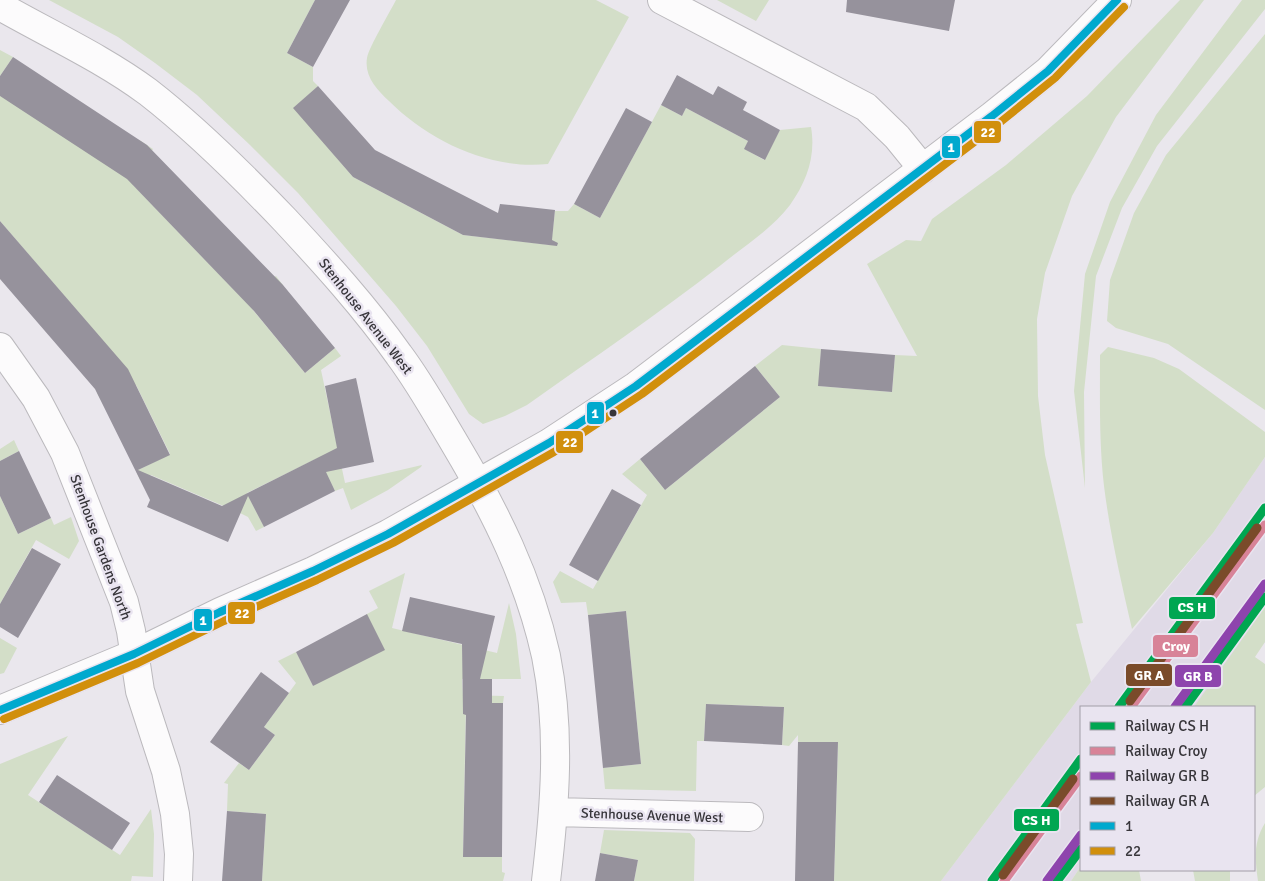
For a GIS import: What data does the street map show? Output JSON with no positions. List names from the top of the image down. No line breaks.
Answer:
{"streets":{"street":["Stenhouse Avenue West","Stenhouse Gardens North"]},"lines":["transit line 1","transit line 22","rail line Croy"],"legend":["Railway CS H","Railway Croy","Railway GR B","Railway GR A","1","22"]}
